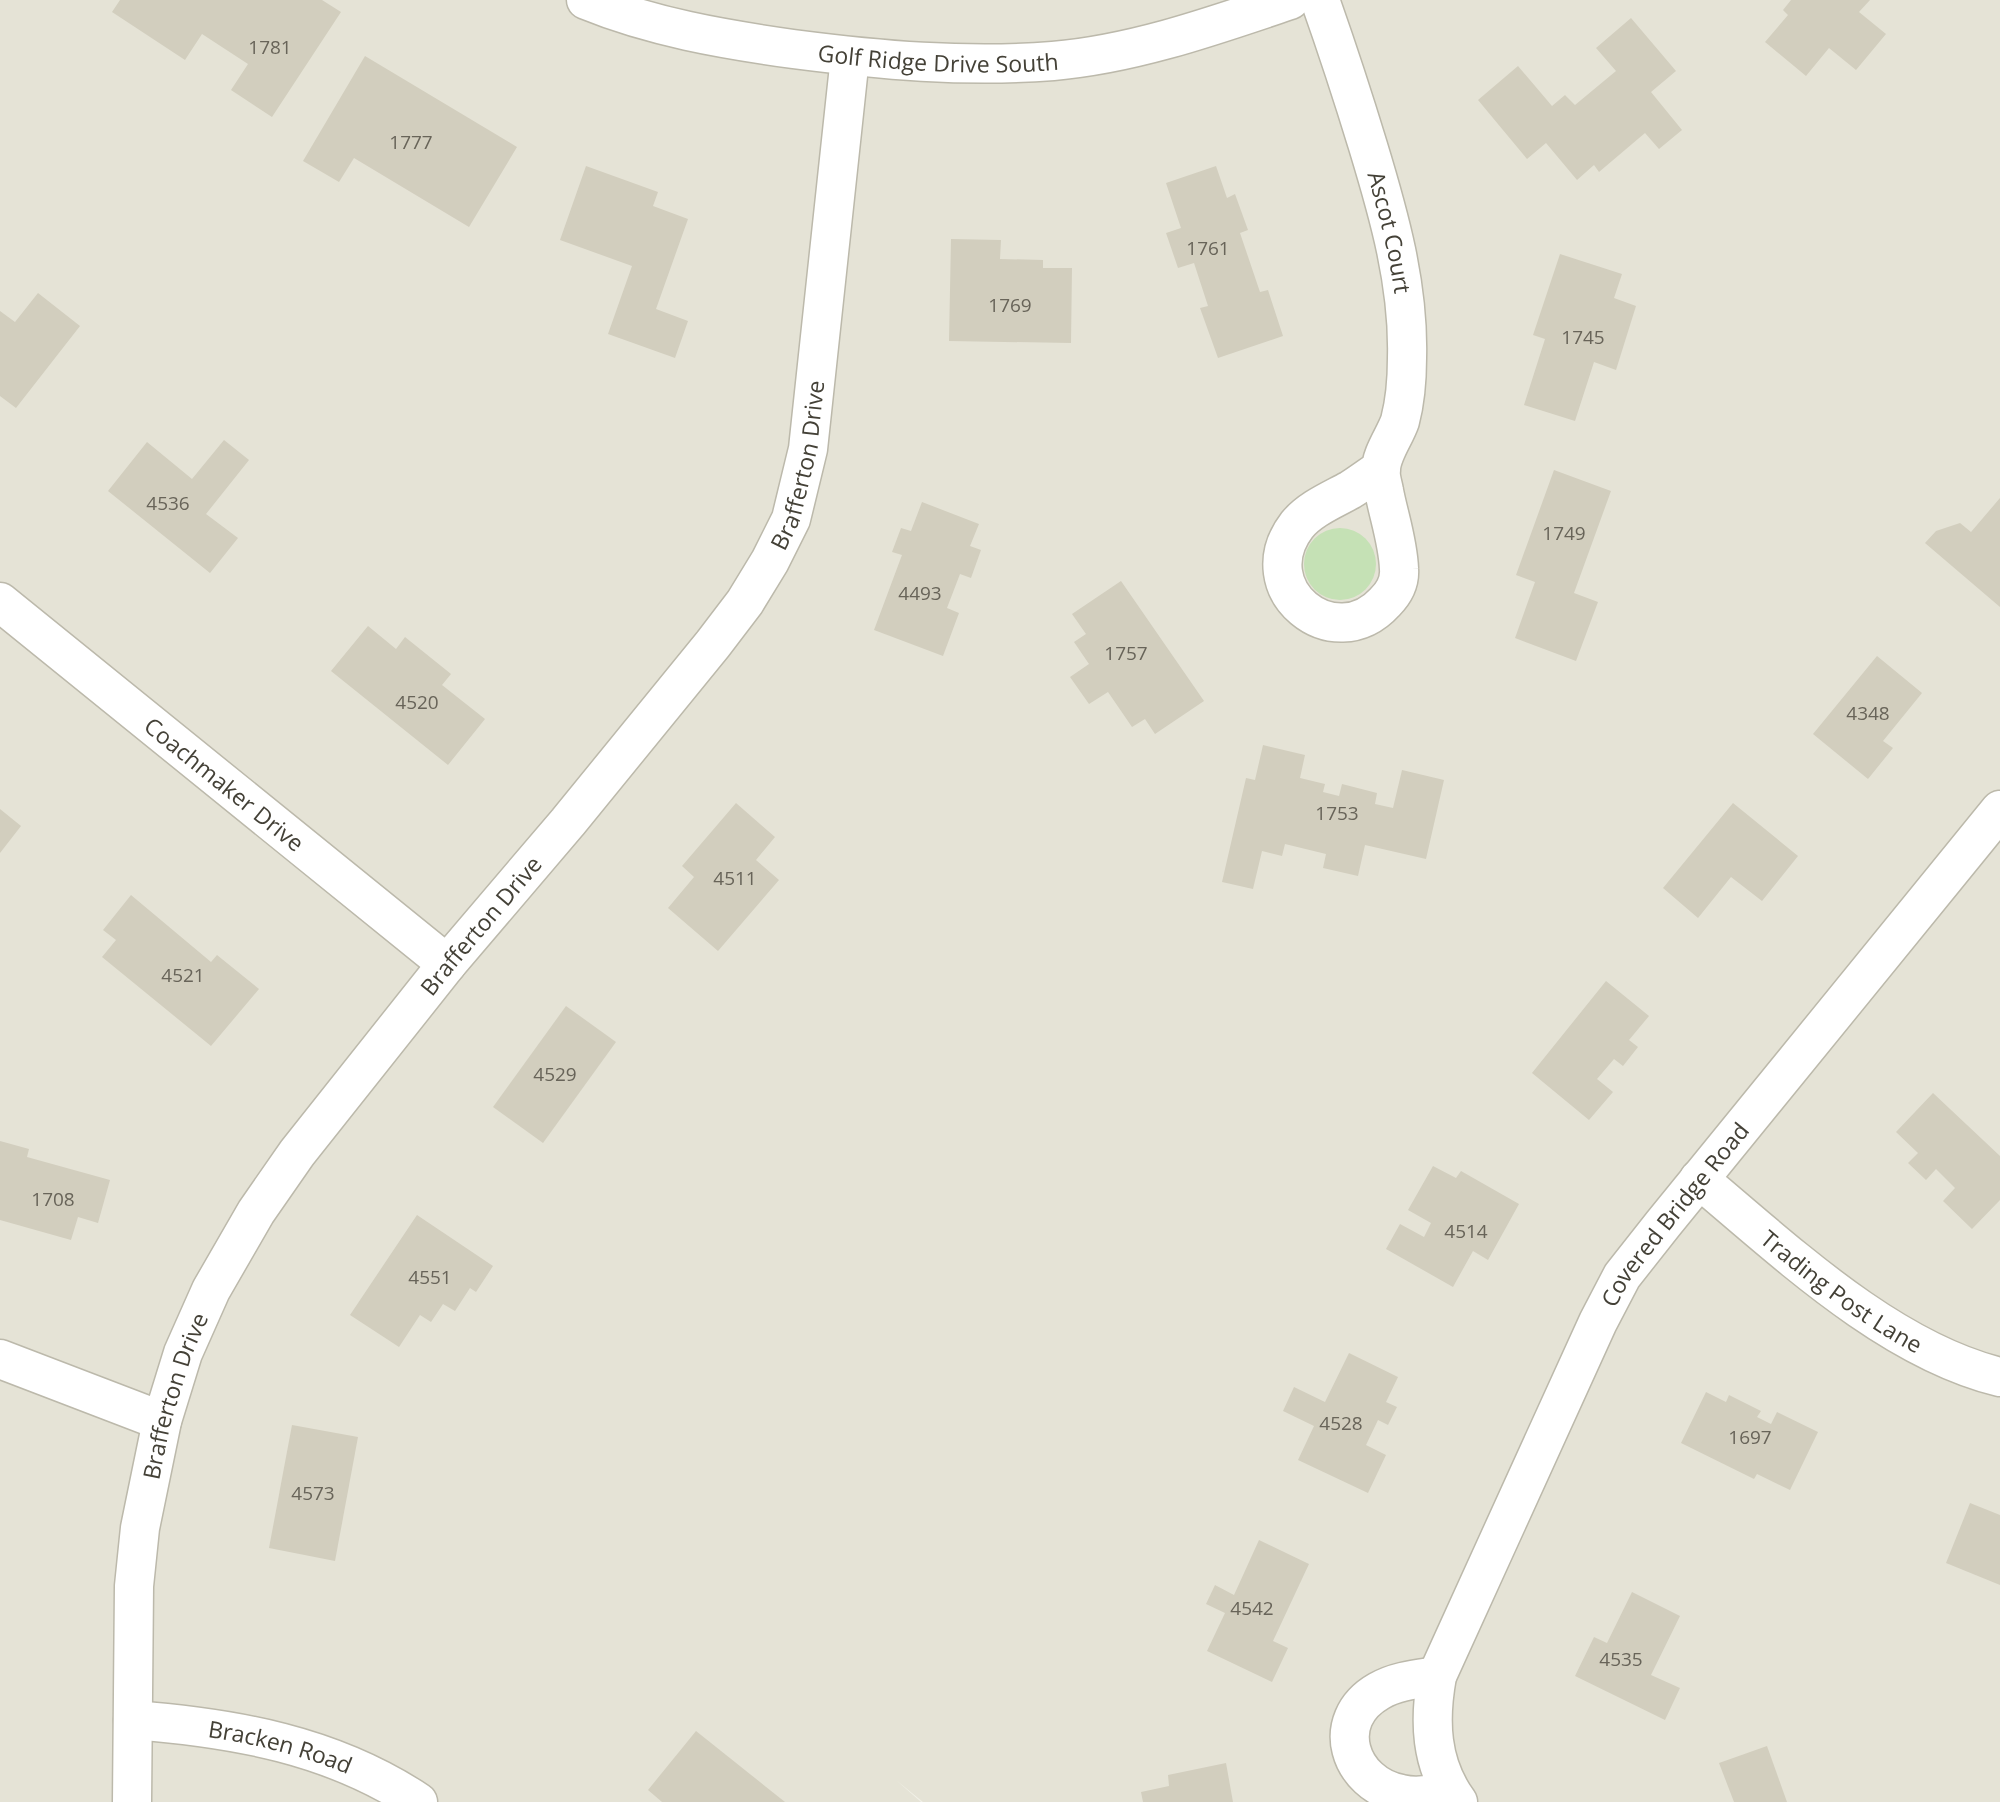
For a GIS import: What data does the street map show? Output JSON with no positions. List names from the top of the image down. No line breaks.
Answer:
{"streets":{"street":["Golf Ridge Drive South","Ascot Court","Brafferton Drive","Coachmaker Drive","Covered Bridge Road","Trading Post Lane","Bracken Road"]},"crossings":[["Golf Ridge Drive South","Brafferton Drive"],["Brafferton Drive","Coachmaker Drive"],["Brafferton Drive","Bracken Road"],["Covered Bridge Road","Trading Post Lane"]],"house_numbers":["1781","1777","1761","1769","1745","4536","1749","4493","1757","4520","4348","1753","4511","4521","4529","1708","4514","4551","4528","1697","4573","4542","4535"]}
